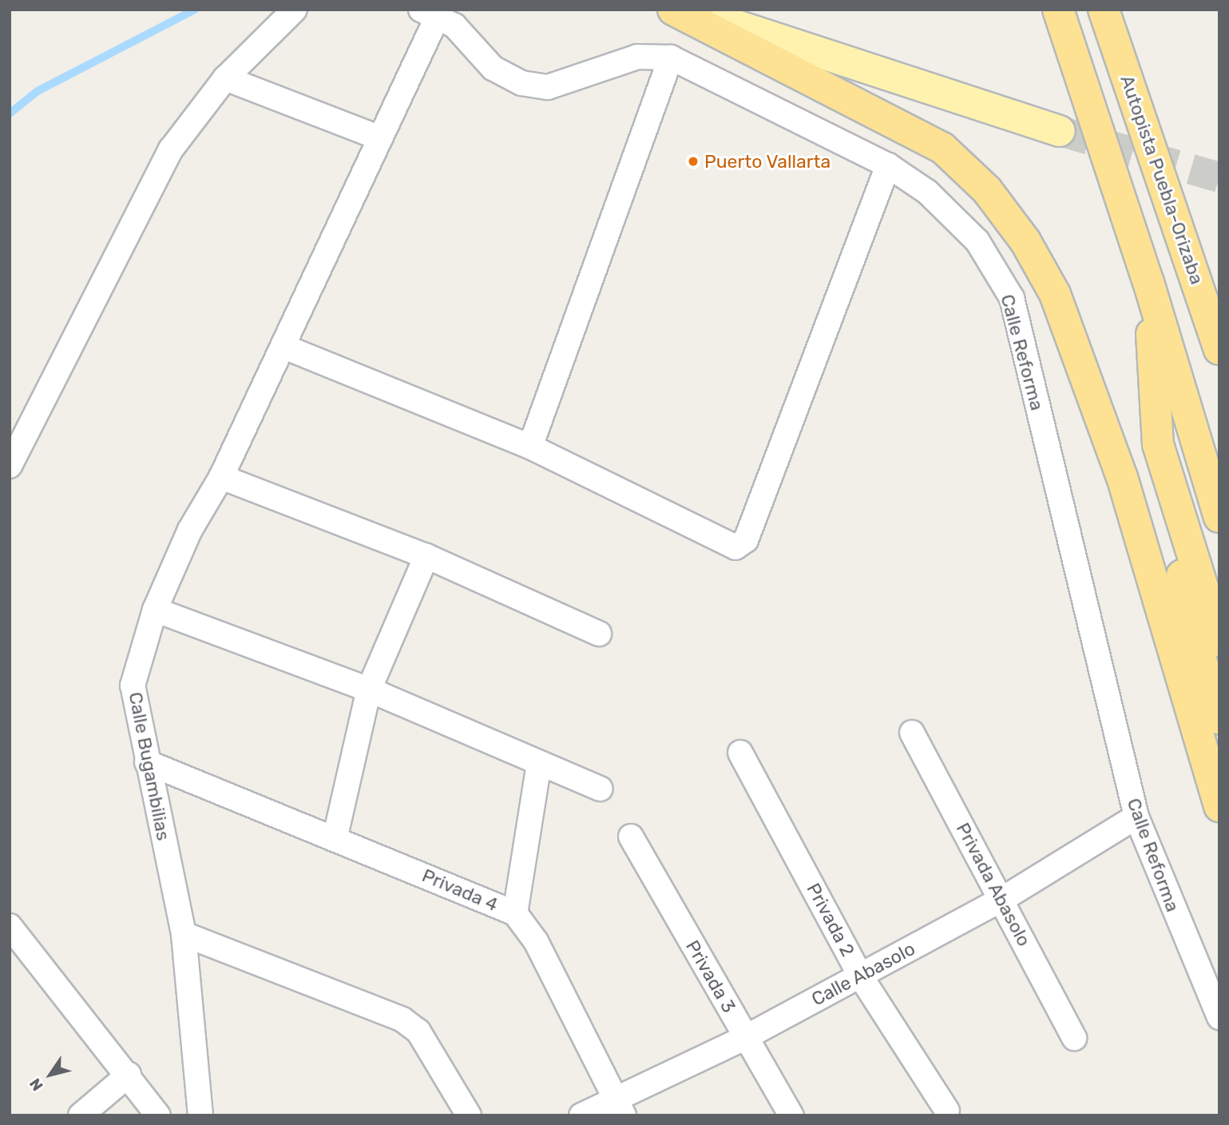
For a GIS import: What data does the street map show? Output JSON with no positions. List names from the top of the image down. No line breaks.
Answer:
{"streets":{"highway":["Autopista Puebla-Orizaba"],"street":["Calle Reforma","Calle Bugambilias","Privada Abasolo","Privada 4","Privada 2","Calle Abasolo","Privada 3"]},"crossings":[["Calle Reforma","Calle Bugambilias"],["Calle Reforma","Calle Abasolo"],["Calle Bugambilias","Privada 4"],["Privada Abasolo","Calle Abasolo"],["Privada 4","Calle Abasolo"],["Privada 2","Calle Abasolo"],["Calle Abasolo","Privada 3"]],"places":["Puerto Vallarta"],"north":"bottom left"}
